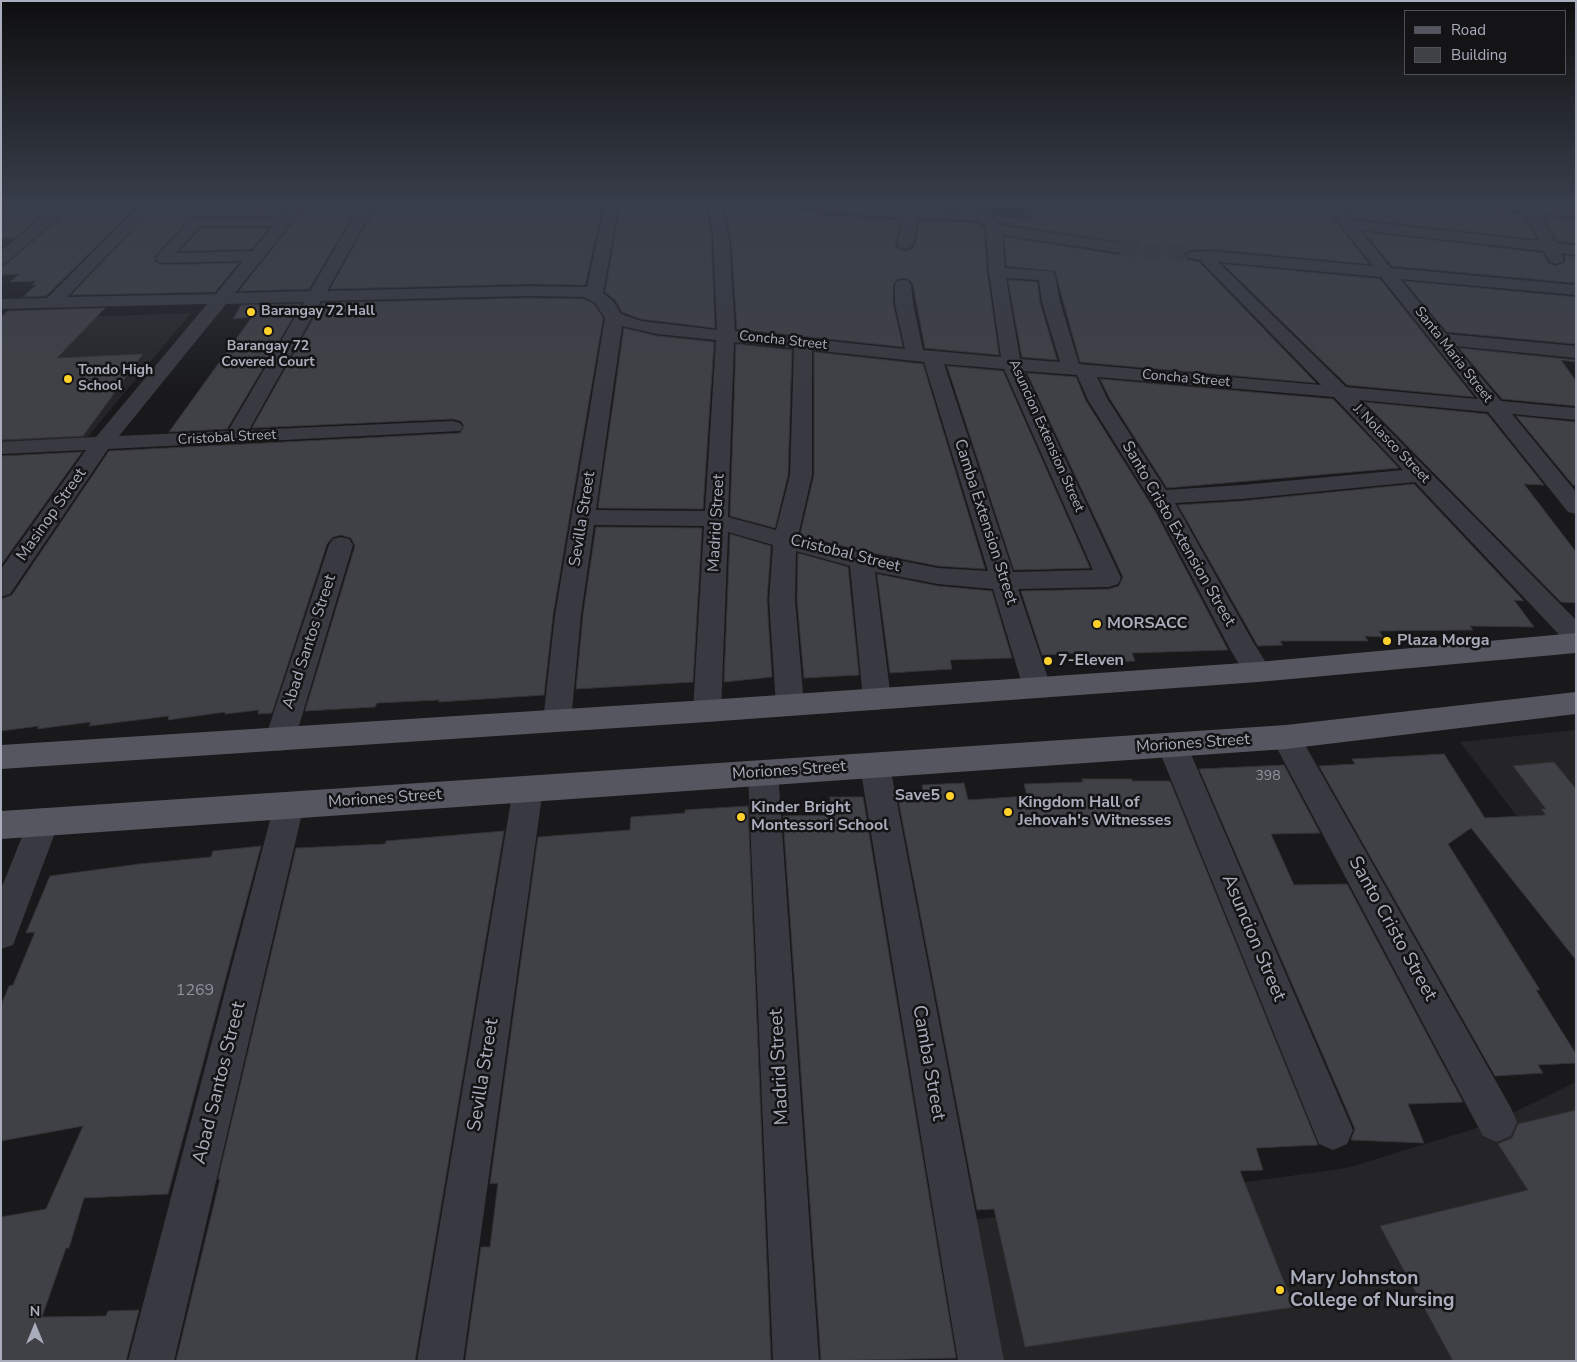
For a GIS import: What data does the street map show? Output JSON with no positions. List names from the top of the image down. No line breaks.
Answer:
{"streets":{"main road":["Moriones Street"],"street":["Concha Street","Santa Maria Street","Asuncion Extension Street","Cristobal Street","J. Nolasco Street","Masinop Street","Sevilla Street","Camba Extension Street","Madrid Street","Santo Cristo Extension Street","Abad Santos Street","Santo Cristo Street","Asuncion Street","Camba Street"]},"crossings":[["Concha Street","Santa Maria Street"],["Concha Street","Asuncion Extension Street"],["Concha Street","J. Nolasco Street"],["Concha Street","Sevilla Street"],["Concha Street","Camba Extension Street"],["Concha Street","Madrid Street"],["Concha Street","Santo Cristo Extension Street"],["Santa Maria Street","J. Nolasco Street"],["Asuncion Extension Street","Cristobal Street"],["Asuncion Extension Street","Santo Cristo Extension Street"],["Cristobal Street","Masinop Street"],["Cristobal Street","Sevilla Street"],["Cristobal Street","Camba Extension Street"],["Cristobal Street","Madrid Street"],["Sevilla Street","Moriones Street"],["Madrid Street","Moriones Street"],["Abad Santos Street","Moriones Street"],["Moriones Street","Santo Cristo Street"],["Moriones Street","Asuncion Street"],["Moriones Street","Camba Street"]],"places":["Barangay 72 Hall","Barangay 72 Covered Court","Tondo High School","MORSACC","Plaza Morga","7-Eleven","Save5","Kingdom Hall of Jehovah's Witnesses","Kinder Bright Montessori School","Mary Johnston College of Nursing"],"house_numbers":["398","1269"],"legend":["Road","Building"],"north":"top"}
